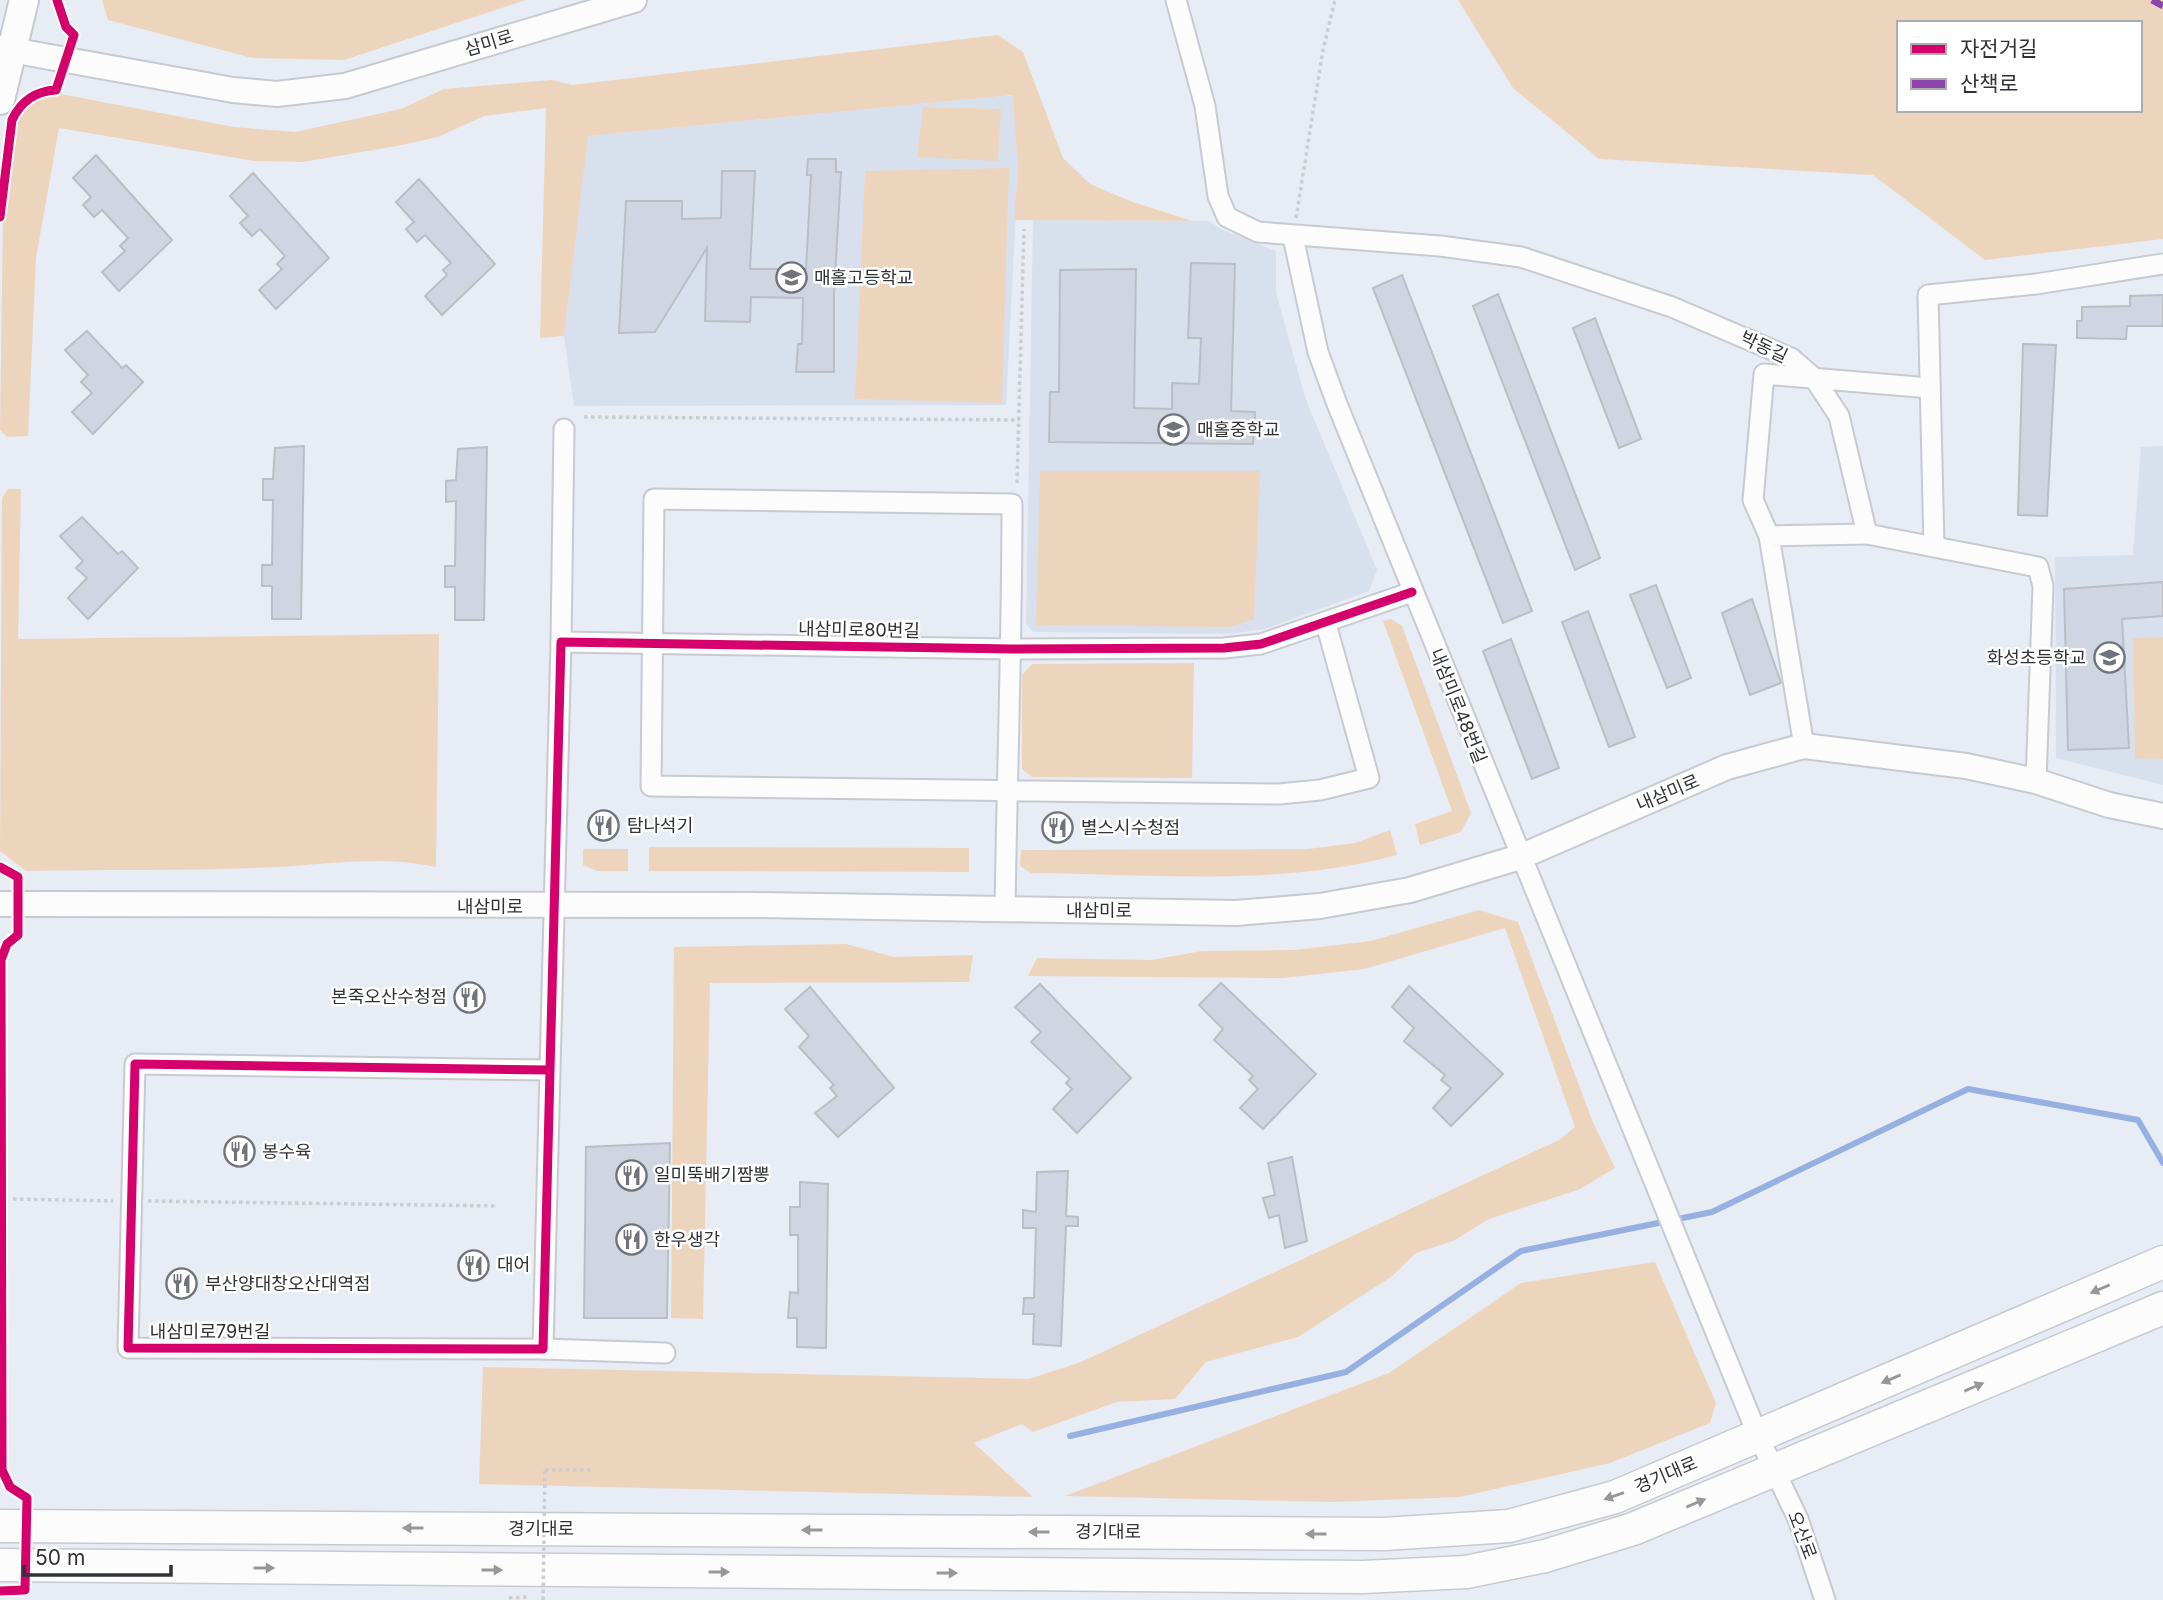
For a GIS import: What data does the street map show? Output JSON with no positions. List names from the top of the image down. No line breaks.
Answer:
{"streets":{"main road":["경기대로"],"street":["삼미로","박동길","내삼미로80번길","내삼미로48번길","내삼미로","내삼미로79번길","오산로"]},"crossings":[["박동길","내삼미로48번길"],["내삼미로80번길","내삼미로48번길"],["내삼미로48번길","내삼미로"],["내삼미로48번길","오산로"],["경기대로","오산로"]],"places":{"school or university":["매홀고등학교","매홀중학교","화성초등학교"],"restaurant":["탐나석기","별스시수청점","본죽오산수청점","봉수육","일미뚝배기짬뽕","한우생각","대어","부산양대창오산대역점"]},"legend":["자전거길","산책로"],"scale_bar":"50 m"}
